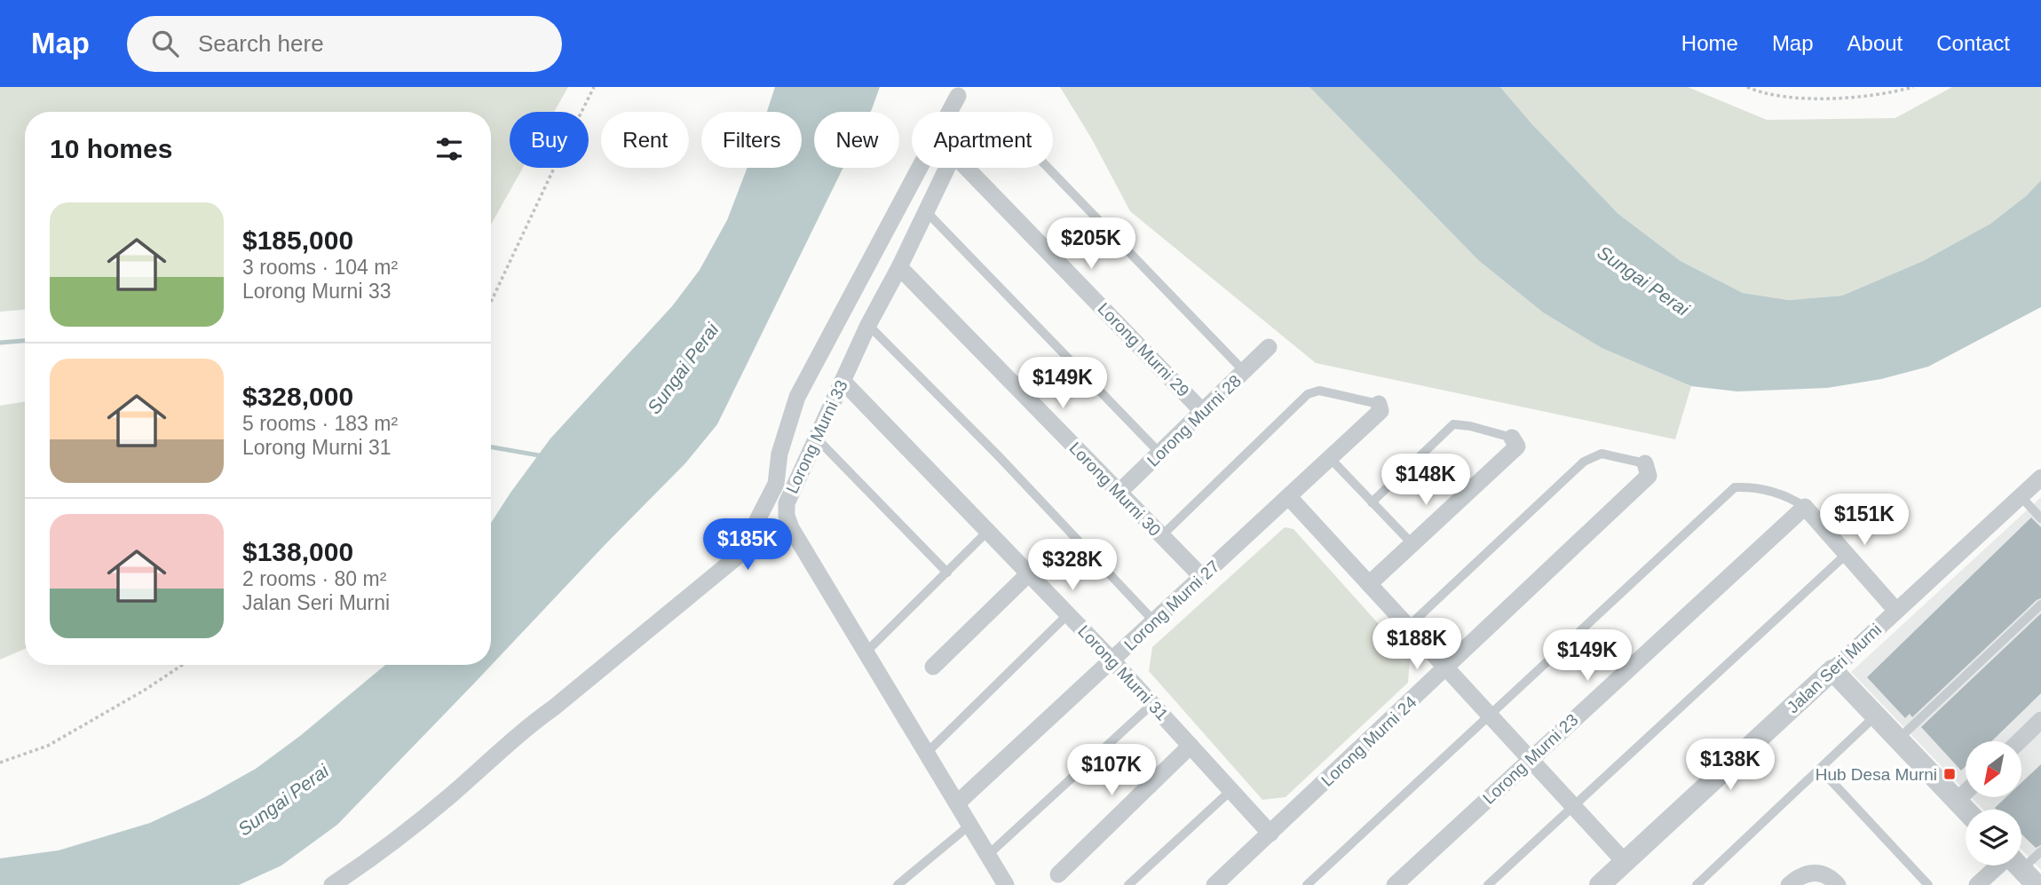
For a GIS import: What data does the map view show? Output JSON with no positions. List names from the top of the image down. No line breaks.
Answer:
{"streets":{"street":["Lorong Murni 29","Lorong Murni 28","Lorong Murni 33","Lorong Murni 30","Lorong Murni 27","Jalan Seri Murni","Lorong Murni 31","Lorong Murni 24","Lorong Murni 23"]},"crossings":[["Lorong Murni 29","Lorong Murni 28"],["Lorong Murni 28","Lorong Murni 30"],["Lorong Murni 33","Lorong Murni 30"],["Lorong Murni 33","Lorong Murni 27"],["Lorong Murni 33","Lorong Murni 31"],["Lorong Murni 30","Lorong Murni 27"],["Lorong Murni 27","Lorong Murni 31"],["Lorong Murni 31","Lorong Murni 24"]],"water":["Sungai Perai"],"places":{"transit":["Hub Desa Murni"]},"north":"bottom left","page":{"header":"Map","search":"Search here","nav":["Home","Map","About","Contact"],"chip":["Buy","Rent","Filters","New","Apartment"],"heading":"10 homes","list":[{"name":"$185,000","note":"3 rooms · 104 m² · Lorong Murni 33"},{"name":"$328,000","note":"5 rooms · 183 m² · Lorong Murni 31"},{"name":"$138,000","note":"2 rooms · 80 m² · Jalan Seri Murni"}],"price":["$205K","$149K","$148K","$151K","$185K","$328K","$188K","$149K","$138K","$107K"]}}
